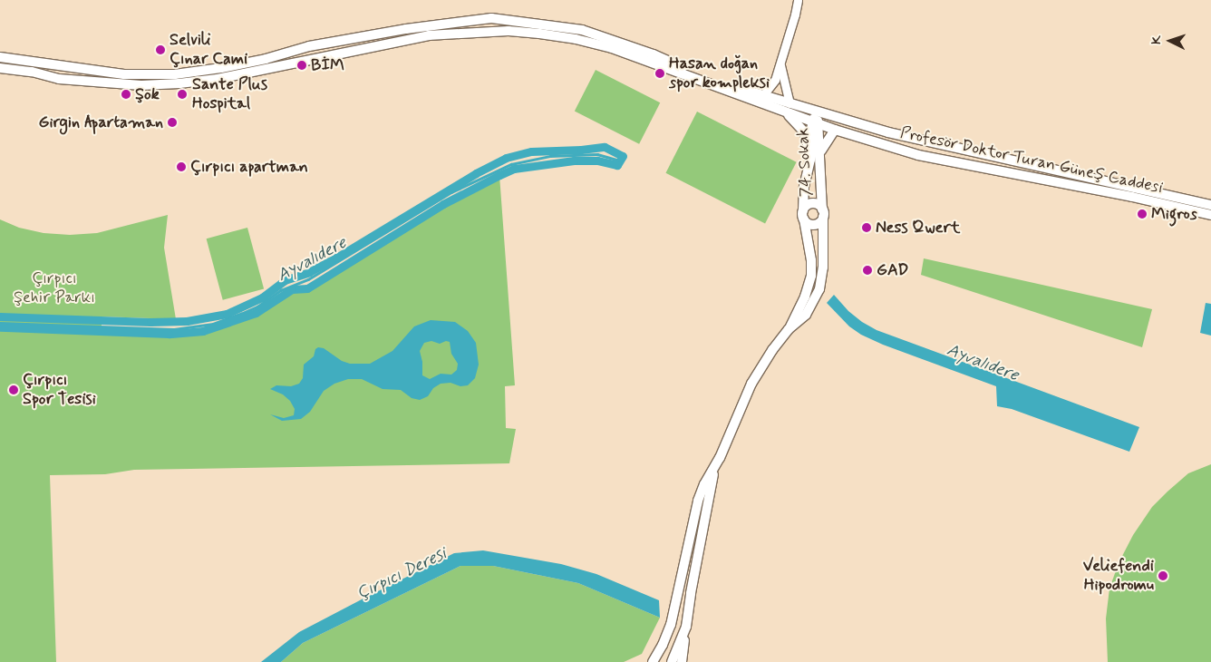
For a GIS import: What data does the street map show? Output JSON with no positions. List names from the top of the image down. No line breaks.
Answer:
{"streets":{"main road":["Profesör Doktor Turan Güneş Caddesi","74. Sokak"]},"water":["Ayvalıdere","Çırpıcı Deresi"],"parks":["Çırpıcı Şehir Parkı"],"places":["Selvili Çınar Cami","BİM","Hasan doğan spor kompleksi","Şok","Sante Plus Hospital","Girgin Apartaman","Çırpıcı apartman","Migros","Ness Qwert","GAD","Çırpıcı Spor Tesisi","Veliefendi Hipodromu"],"north":"left"}
